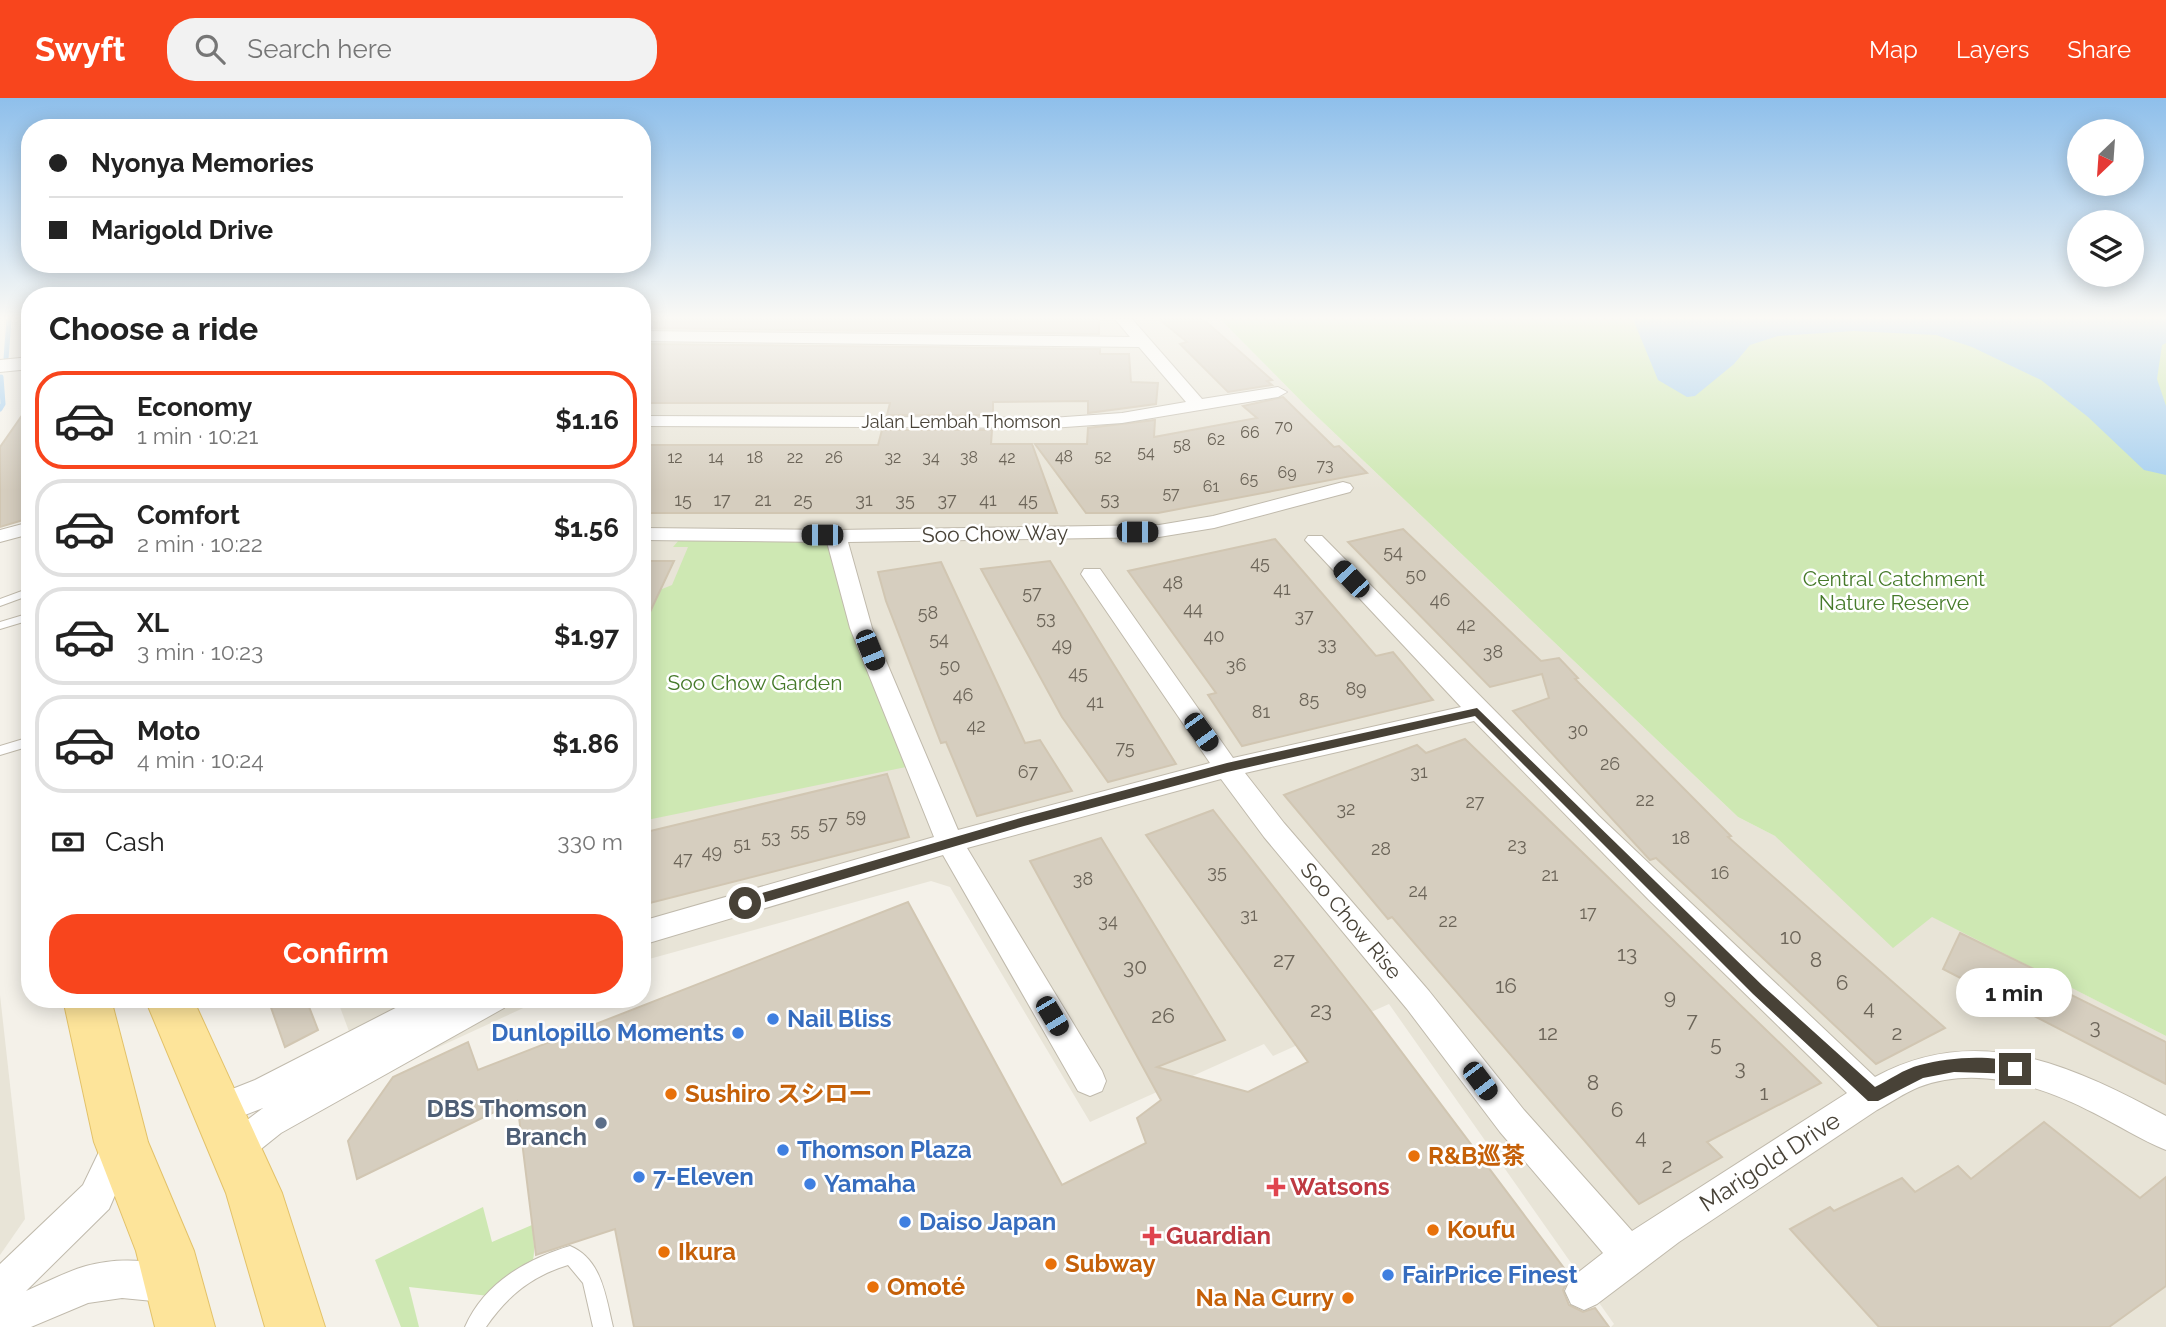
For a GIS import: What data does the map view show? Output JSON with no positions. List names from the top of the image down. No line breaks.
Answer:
{"streets":{"street":["Jalan Lembah Thomson","Soo Chow Way","Soo Chow Rise","Marigold Drive"]},"crossings":[["Soo Chow Rise","Marigold Drive"]],"parks":["Central Catchment Nature Reserve","Soo Chow Garden"],"places":{"other":["Nail Bliss","Dunlopillo Moments","Sushiro スシロー","DBS Thomson Branch","Thomson Plaza","R&B巡茶","7-Eleven","Yamaha","Daiso Japan","Koufu","Ikura","Subway","FairPrice Finest","Omoté","Na Na Curry"],"health":["Watsons","Guardian"]},"house_numbers":["70","66","62","58","54","48","52","12","14","18","22","26","32","34","38","42","73","69","65","61","57","53","15","17","21","25","31","35","37","41","45","54","45","50","48","41","57","46","44","58","37","53","42","40","54","33","49","38","36","50","45","89","46","85","41","81","42","30","75","26","67","31","22","27","32","59","57","55","53","18","51","23","28","49","47","35","16","21","38","24","17","31","34","22","10","13","27","8","30","6","16","9","4","23","26","7","3","12","2","5","3","8","1","6","4","2"],"north":"bottom left","page":{"header":"Swyft","search":"Search here","nav":["Map","Layers","Share"],"banner":["Nyonya Memories","Marigold Drive"],"heading":"Choose a ride","list":[{"name":"Economy","note":"1 min · 10:21","value":"$1.16"},{"name":"Comfort","note":"2 min · 10:22","value":"$1.56"},{"name":"XL","note":"3 min · 10:23","value":"$1.97"},{"name":"Moto","note":"4 min · 10:24","value":"$1.86"}],"pay":["Cash","330 m"],"buttons":"Confirm","bubble":"1 min"}}
